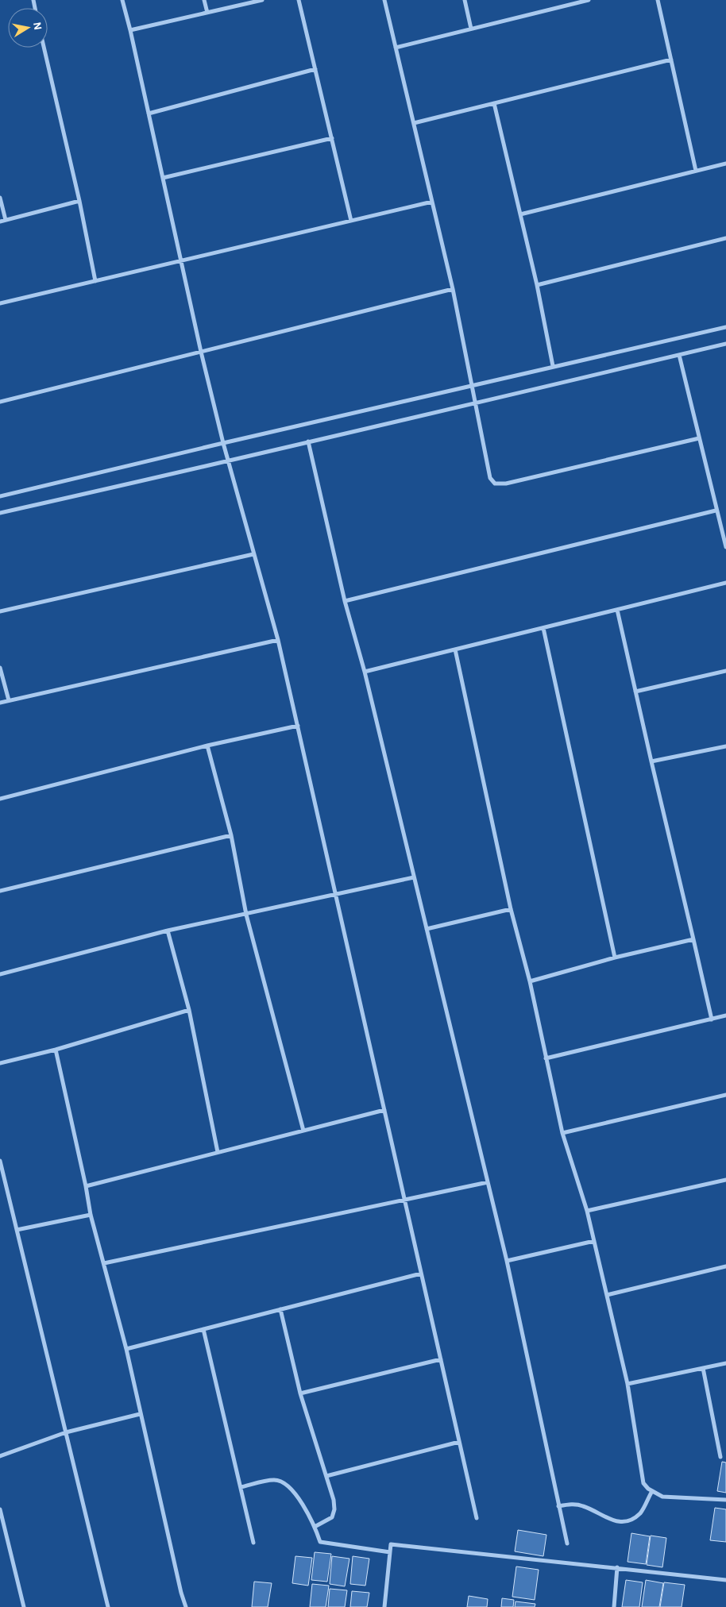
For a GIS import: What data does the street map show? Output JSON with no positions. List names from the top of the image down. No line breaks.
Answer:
{"north":"right"}
